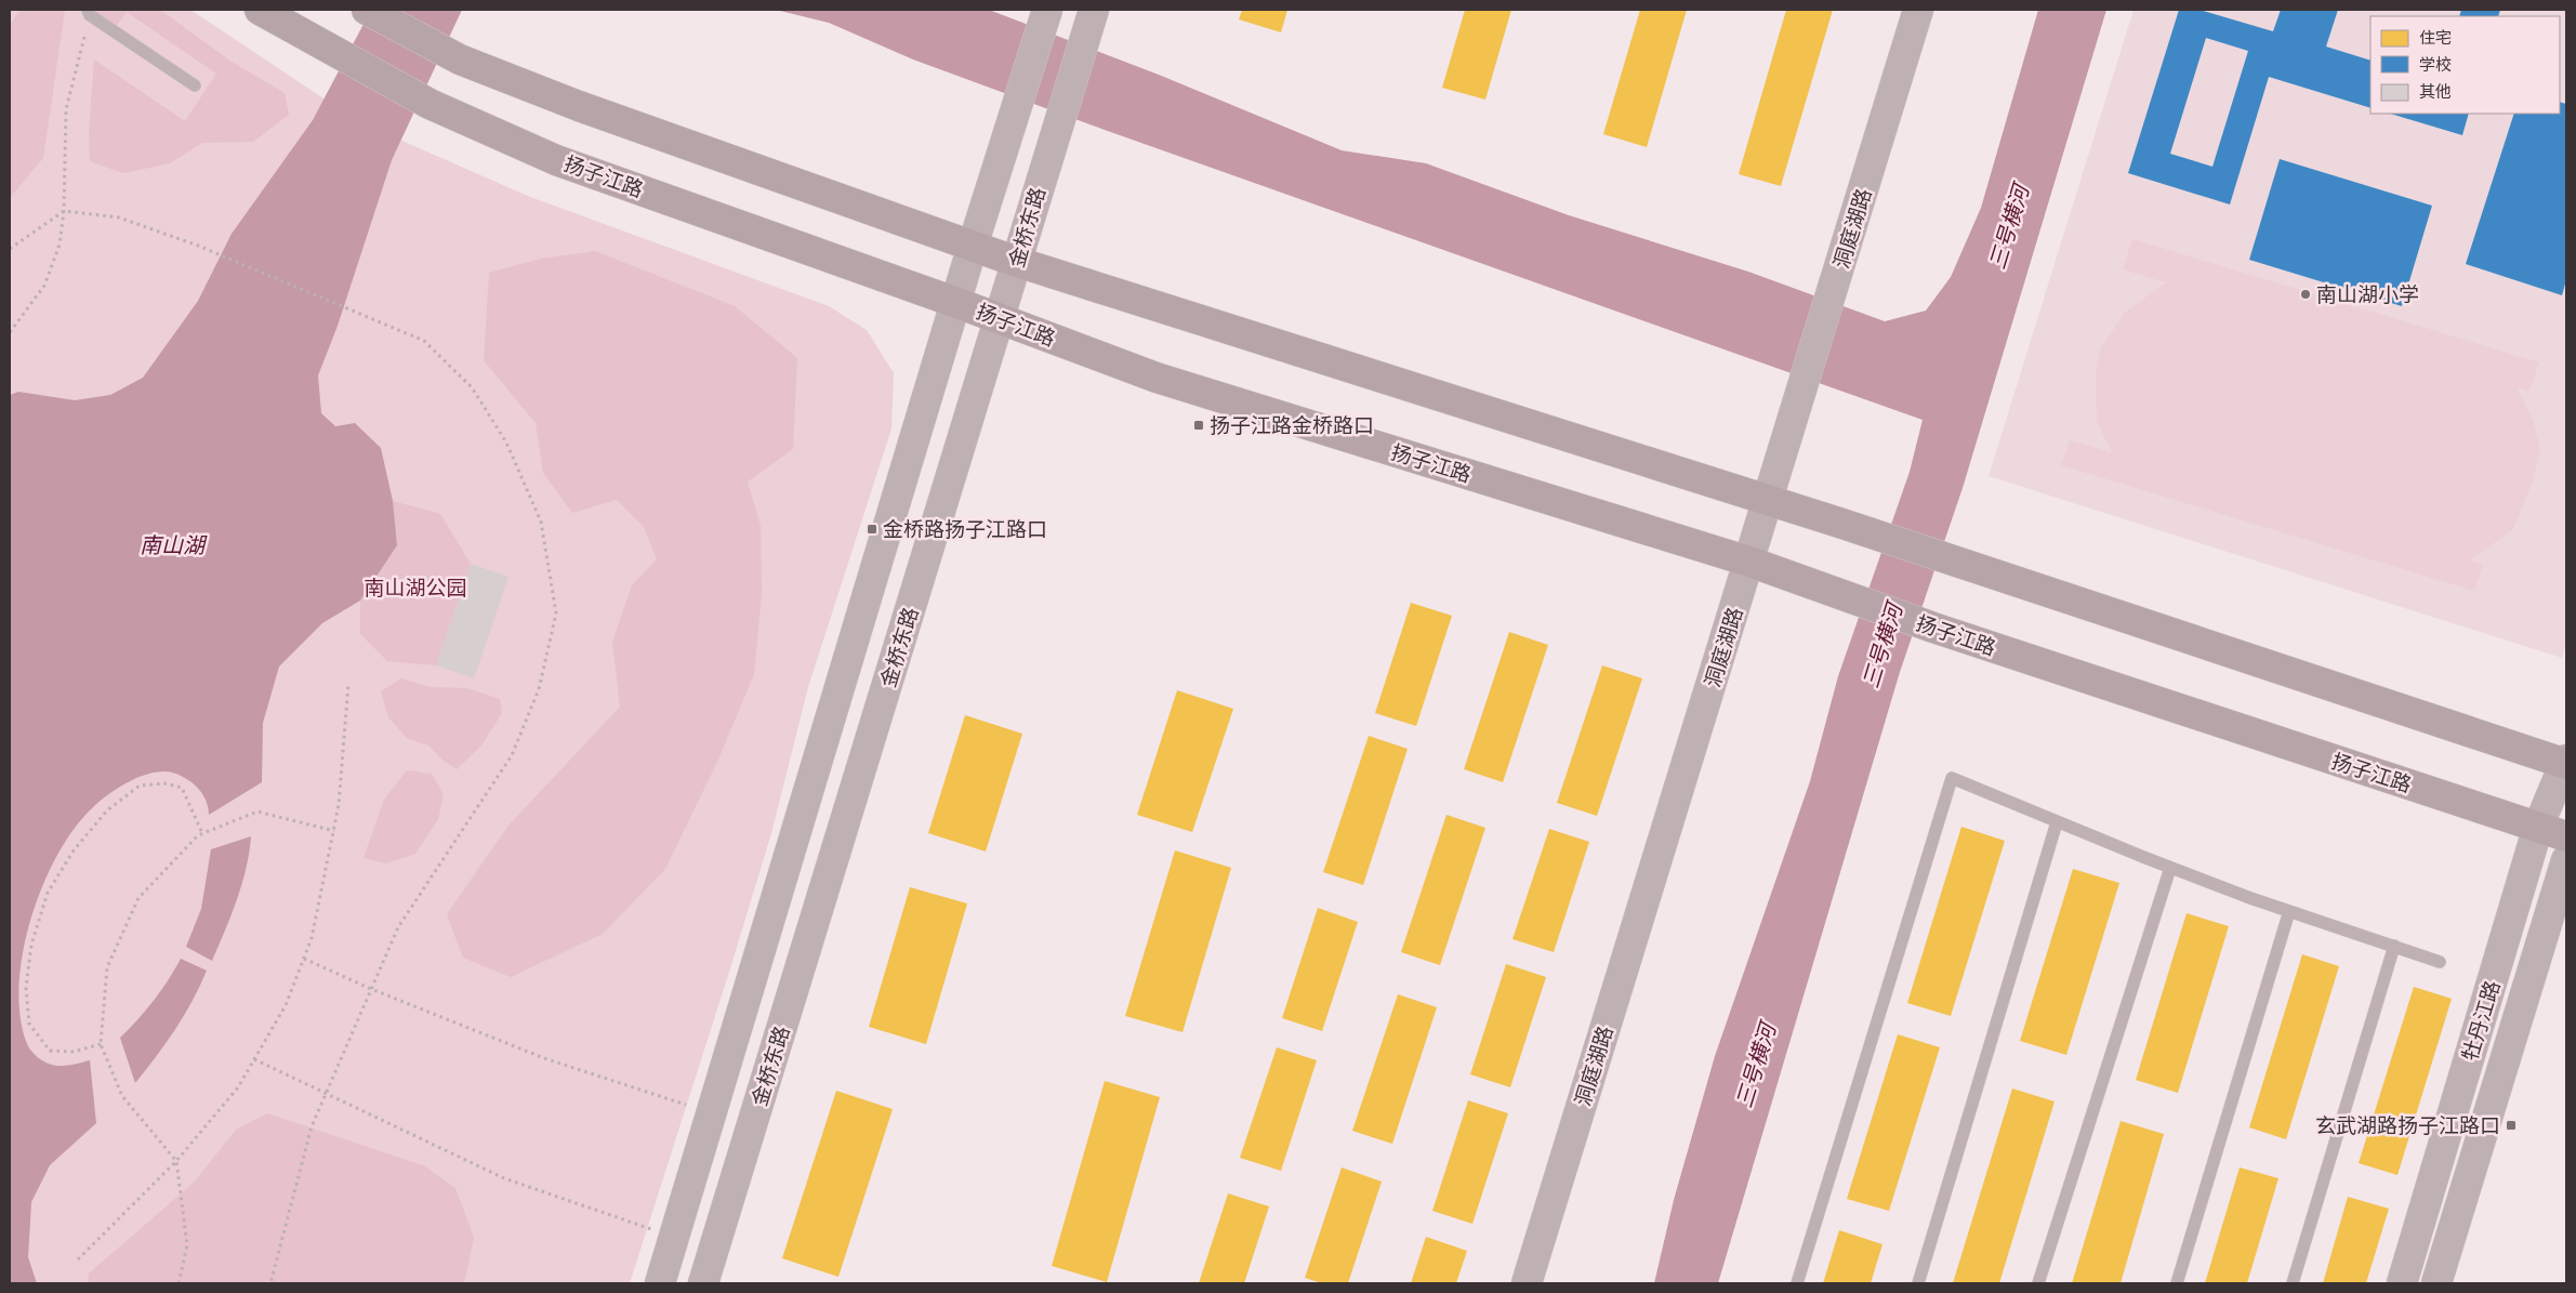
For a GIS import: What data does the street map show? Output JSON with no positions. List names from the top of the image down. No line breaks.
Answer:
{"streets":{"main road":["扬子江路"],"street":["金桥东路","洞庭湖路","牡丹江路"]},"crossings":[["扬子江路","金桥东路"],["扬子江路","洞庭湖路"],["扬子江路","牡丹江路"]],"water":["三号横河","南山湖"],"parks":["南山湖公园"],"places":{"other":["南山湖小学"],"transit":["扬子江路金桥路口","金桥路扬子江路口","玄武湖路扬子江路口"]},"legend":["住宅","学校","其他"]}
